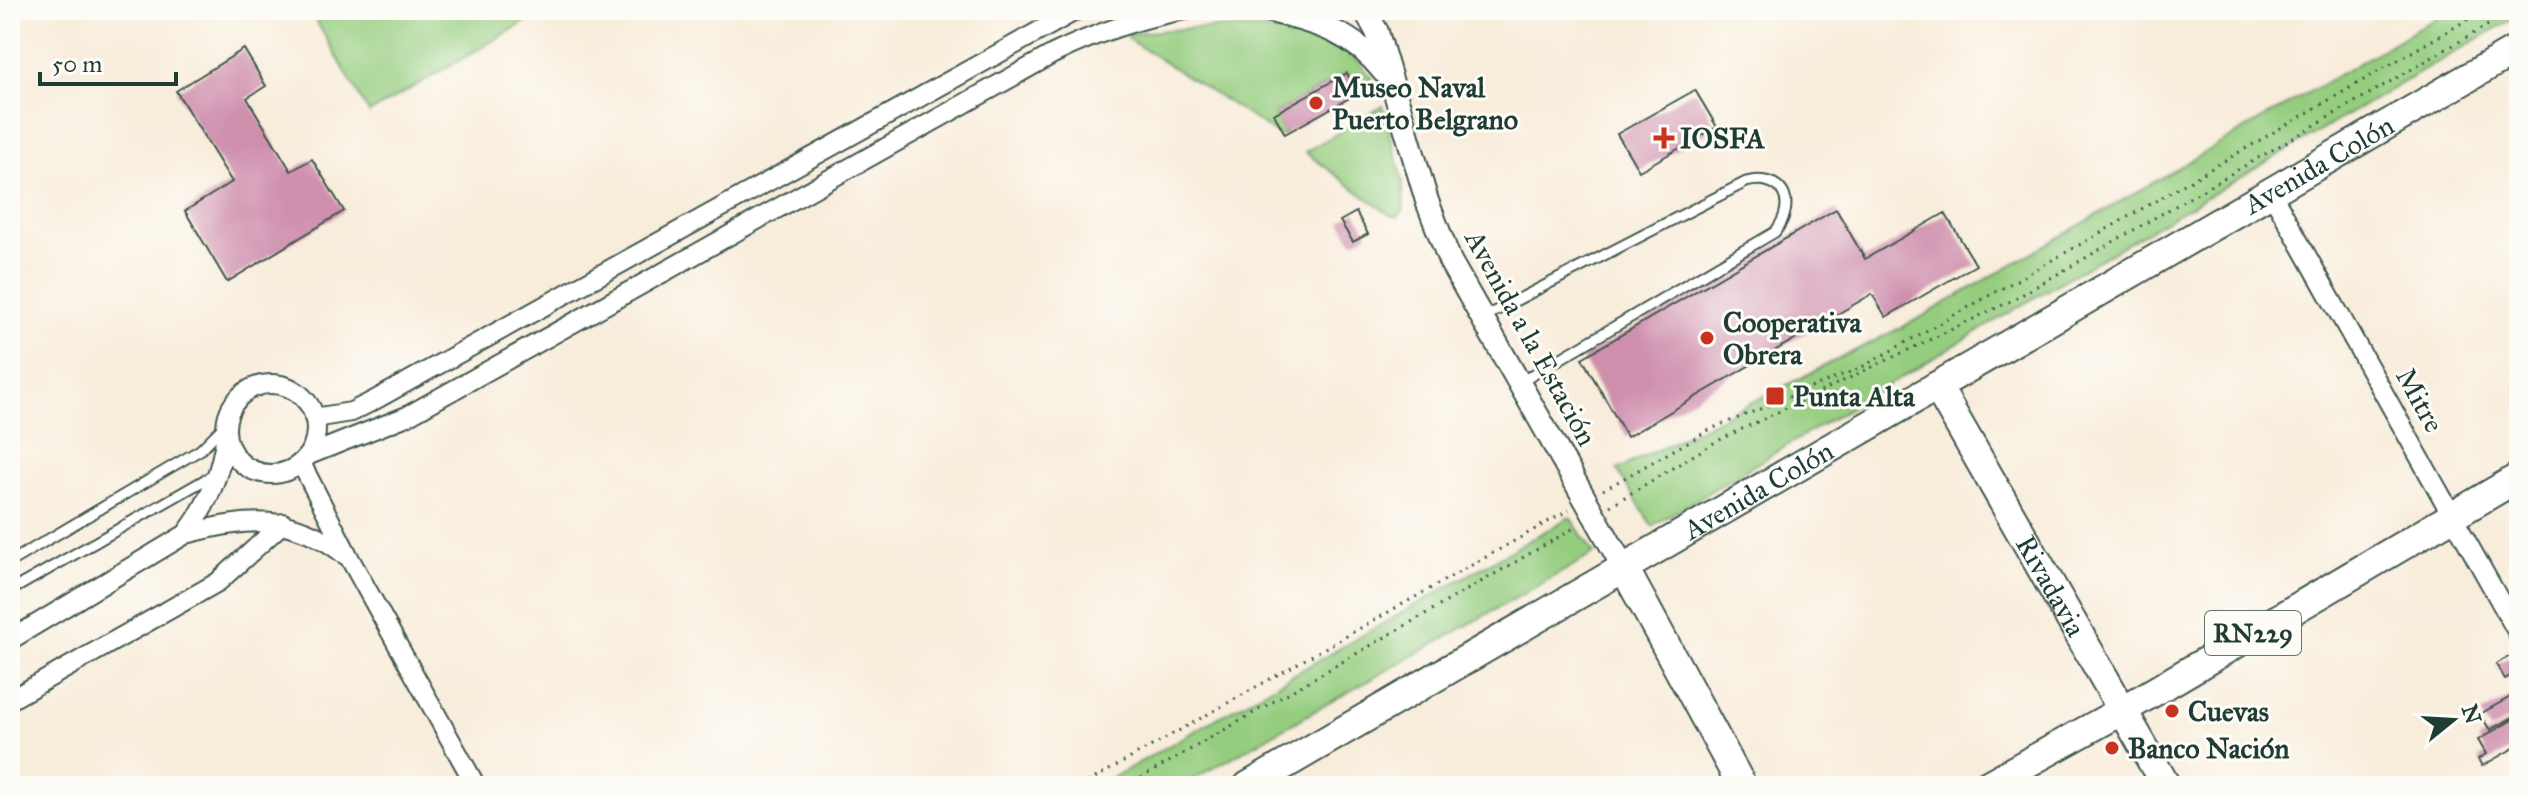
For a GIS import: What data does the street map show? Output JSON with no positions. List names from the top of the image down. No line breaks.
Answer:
{"streets":{"main road":["Avenida Colón","Rivadavia","RN229"],"street":["Avenida a la Estación","Mitre"]},"crossings":[["Avenida Colón","Avenida a la Estación"],["Avenida Colón","Mitre"],["Avenida Colón","Rivadavia"],["Mitre","RN229"],["Rivadavia","RN229"]],"places":{"other":["Museo Naval Puerto Belgrano","Cooperativa Obrera","Cuevas","Banco Nación"],"health":["IOSFA"],"transit":["Punta Alta"]},"scale_bar":"50 m","north":"right"}
